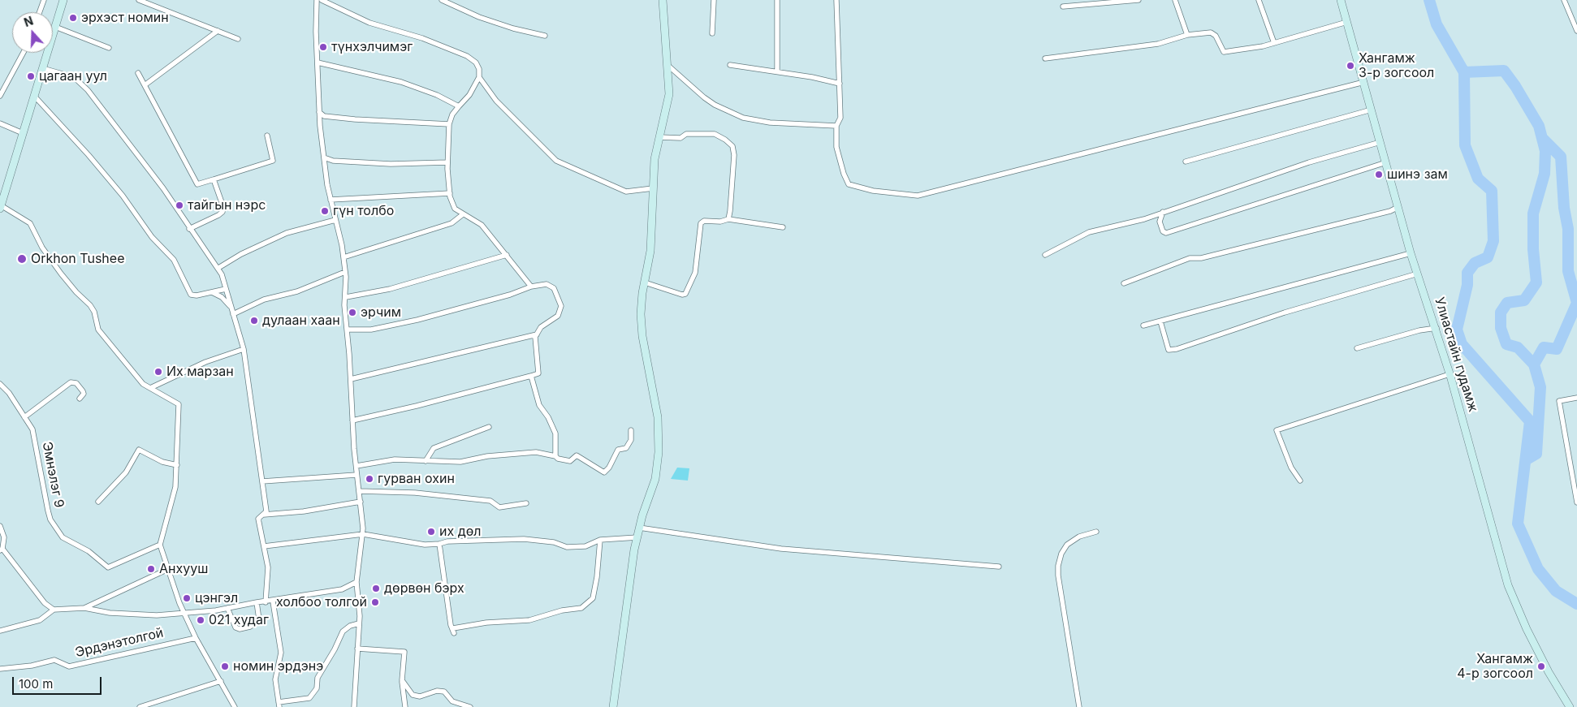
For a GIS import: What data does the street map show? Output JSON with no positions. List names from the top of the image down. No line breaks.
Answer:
{"streets":{"main road":["Улиастайн гудамж"],"street":["Эмнэлэг 9","Эрдэнэтолгой"]},"places":["эрхэст номин","түнхэлчимэг","Хангамж 3-р зогсоол","цагаан уул","шинэ зам","тайгын нэрс","гүн толбо","Orkhon Tushee","эрчим","дулаан хаан","Их марзан","гурван охин","их дөл","Анхууш","дөрвөн бэрх","цэнгэл","холбоо толгой","021 худаг","номин эрдэнэ","Хангамж 4-р зогсоол"],"scale_bar":"100 m","north":"top"}
